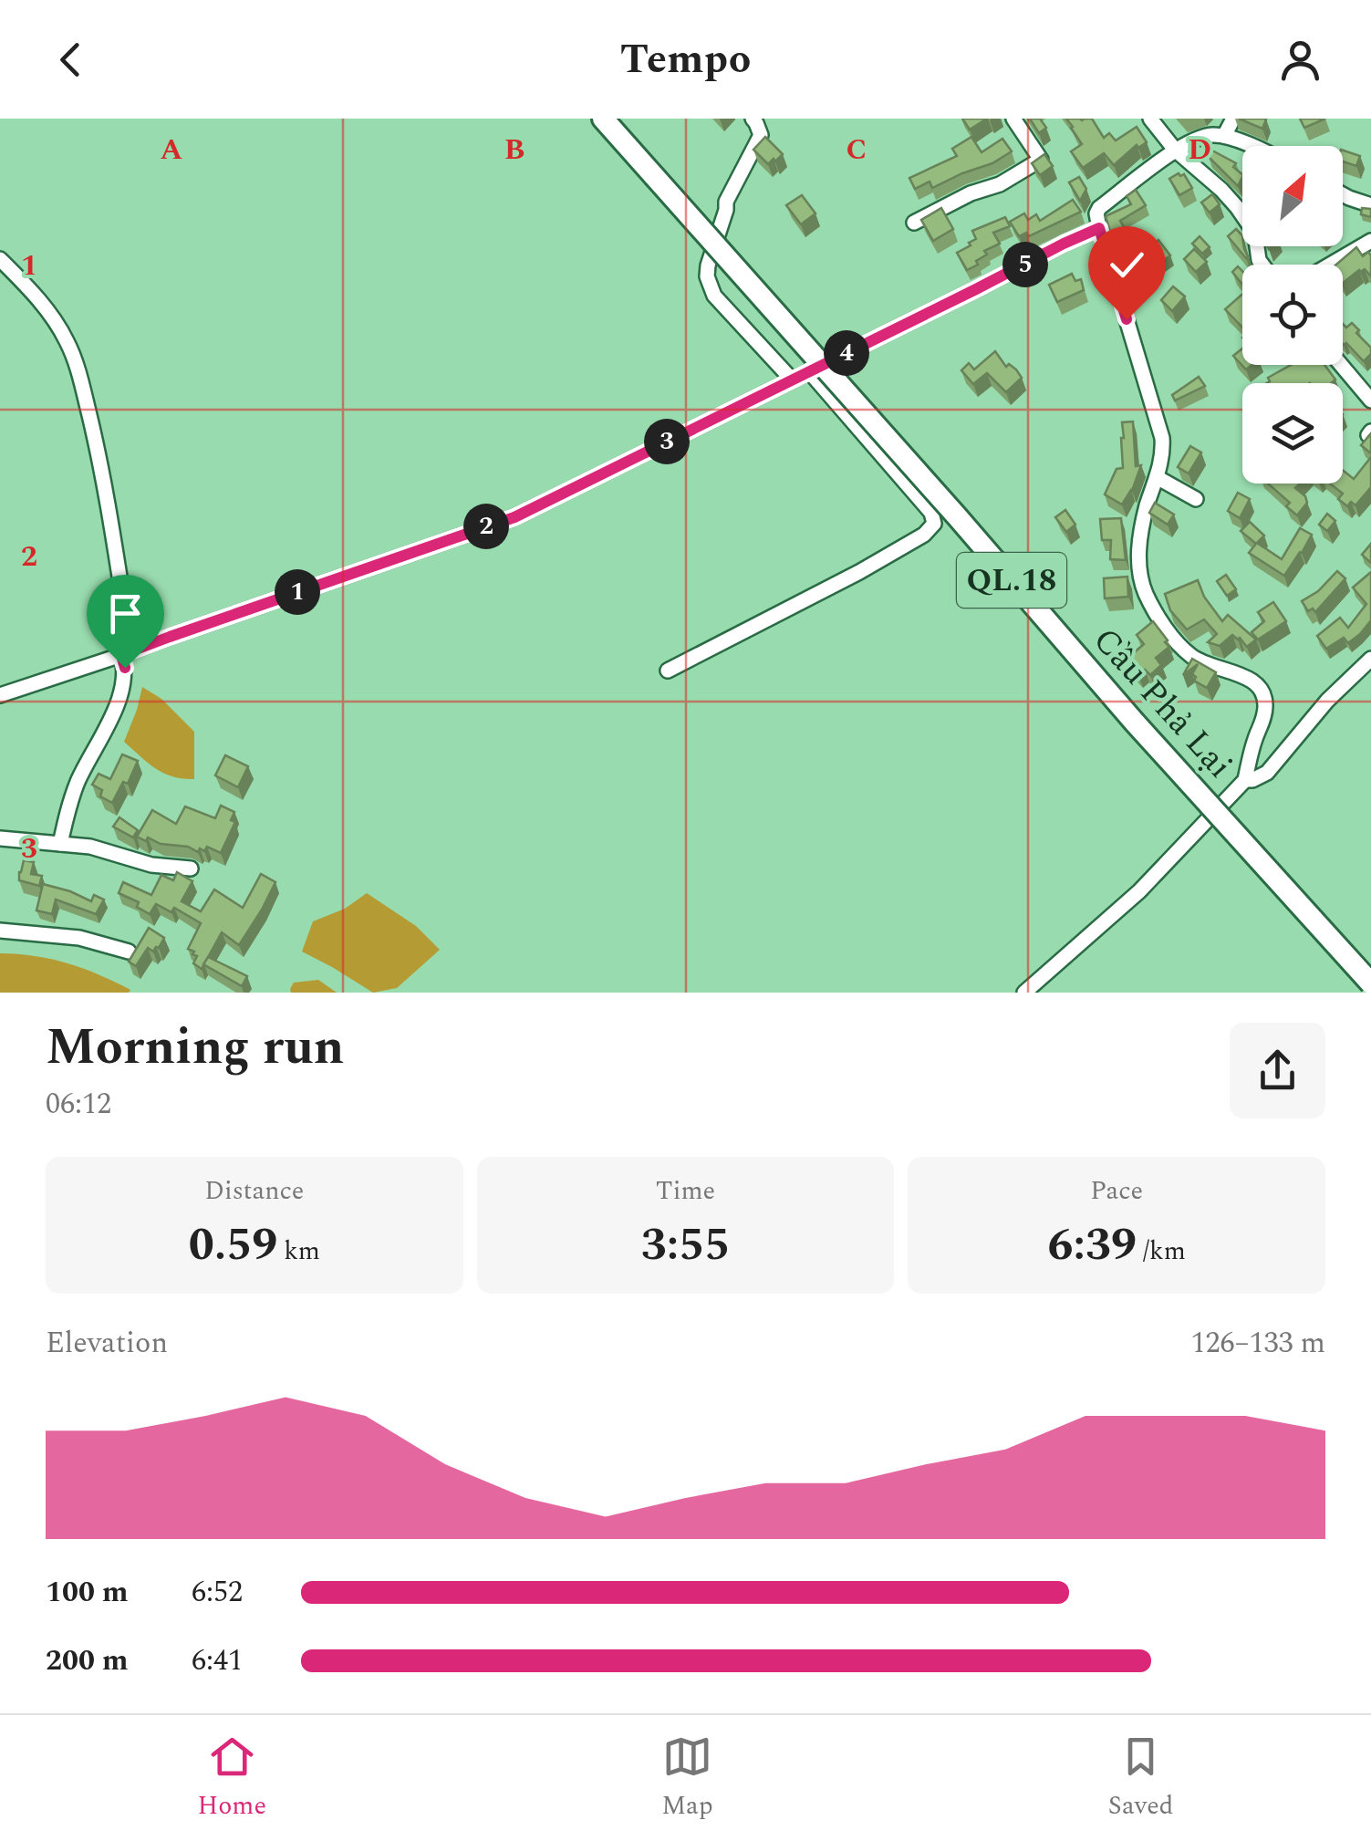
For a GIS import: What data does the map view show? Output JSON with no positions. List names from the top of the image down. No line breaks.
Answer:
{"streets":{"highway":["QL.18","Cầu Phả Lại"]},"north":"top right","page":{"header":"Tempo","pins":["5","4","3","2","1"],"heading":["Morning run","06:12"],"stats":[["Distance","0.59 km"],["Time","3:55"],["Pace","6:39 /km"]],"chart":["Elevation","126–133 m"],"list":[{"name":"100 m","note":"6:52"},{"name":"200 m","note":"6:41"}],"tabs":["Home","Map","Saved"]},"grid":{"columns":["A","B","C","D"],"rows":["1","2","3"]}}
